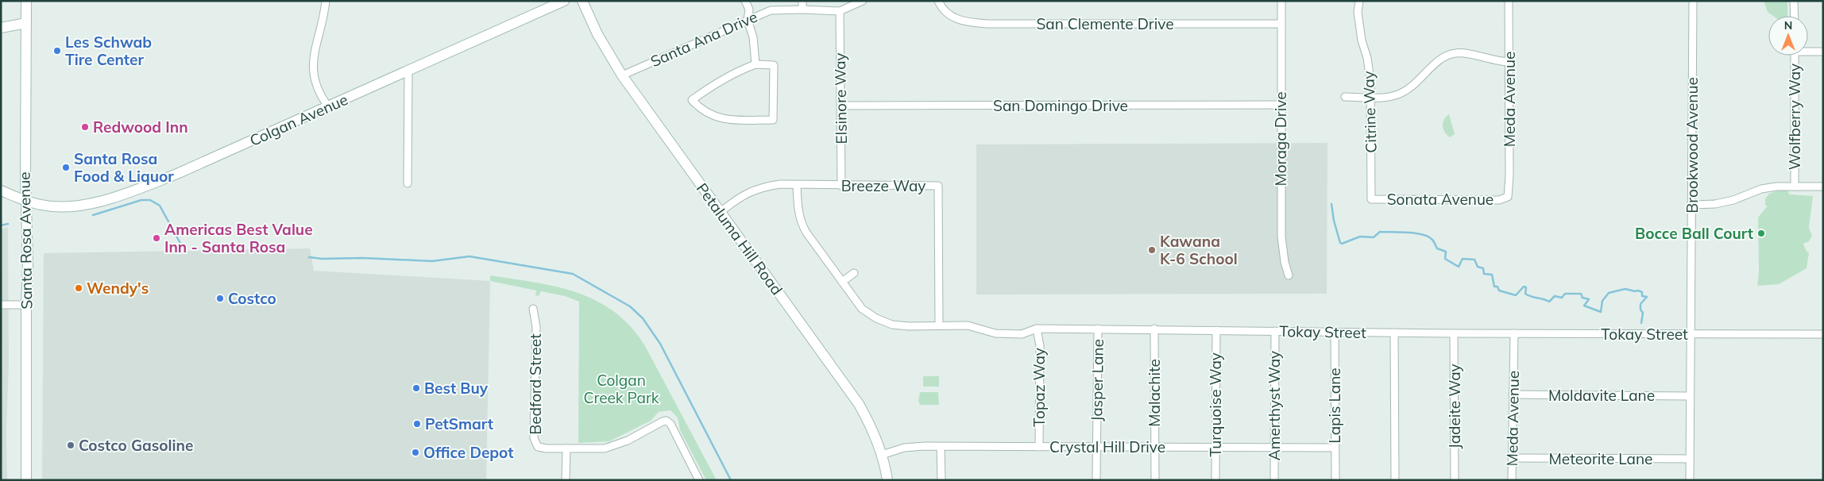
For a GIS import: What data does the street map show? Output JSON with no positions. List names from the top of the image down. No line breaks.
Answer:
{"streets":{"main road":["Colgan Avenue","Petaluma Hill Road","Santa Rosa Avenue"],"street":["San Clemente Drive","Santa Ana Drive","Elsinore Way","Meda Avenue","San Domingo Drive","Citrine Way","Wolfberry Way","Moraga Drive","Brookwood Avenue","Breeze Way","Sonata Avenue","Tokay Street","Jasper Lane","Bedford Street","Topaz Way","Malachite","Moldavite Lane","Turquoise Way","Amerthyst Way","Lapis Lane","Jadeite Way","Crystal Hill Drive","Meteorite Lane"]},"crossings":[["San Clemente Drive","Moraga Drive"],["Santa Ana Drive","Elsinore Way"],["Santa Ana Drive","Petaluma Hill Road"],["Elsinore Way","San Domingo Drive"],["Elsinore Way","Breeze Way"],["Meda Avenue","Sonata Avenue"],["Meda Avenue","Tokay Street"],["Meda Avenue","Moldavite Lane"],["Meda Avenue","Meteorite Lane"],["San Domingo Drive","Moraga Drive"],["Citrine Way","Sonata Avenue"],["Colgan Avenue","Santa Rosa Avenue"],["Brookwood Avenue","Tokay Street"],["Brookwood Avenue","Moldavite Lane"],["Brookwood Avenue","Meteorite Lane"],["Breeze Way","Petaluma Hill Road"],["Breeze Way","Tokay Street"],["Petaluma Hill Road","Crystal Hill Drive"],["Tokay Street","Jasper Lane"],["Tokay Street","Topaz Way"],["Tokay Street","Malachite"],["Tokay Street","Turquoise Way"],["Tokay Street","Amerthyst Way"],["Tokay Street","Lapis Lane"],["Tokay Street","Jadeite Way"],["Jasper Lane","Crystal Hill Drive"],["Topaz Way","Crystal Hill Drive"],["Malachite","Crystal Hill Drive"],["Turquoise Way","Crystal Hill Drive"],["Amerthyst Way","Crystal Hill Drive"],["Lapis Lane","Crystal Hill Drive"]],"parks":["Colgan Creek Park"],"places":["Les Schwab Tire Center","Redwood Inn","Santa Rosa Food & Liquor","Bocce Ball Court","Americas Best Value Inn - Santa Rosa","Kawana K-6 School","Wendy's","Costco","Best Buy","PetSmart","Costco Gasoline","Office Depot"],"north":"top"}
